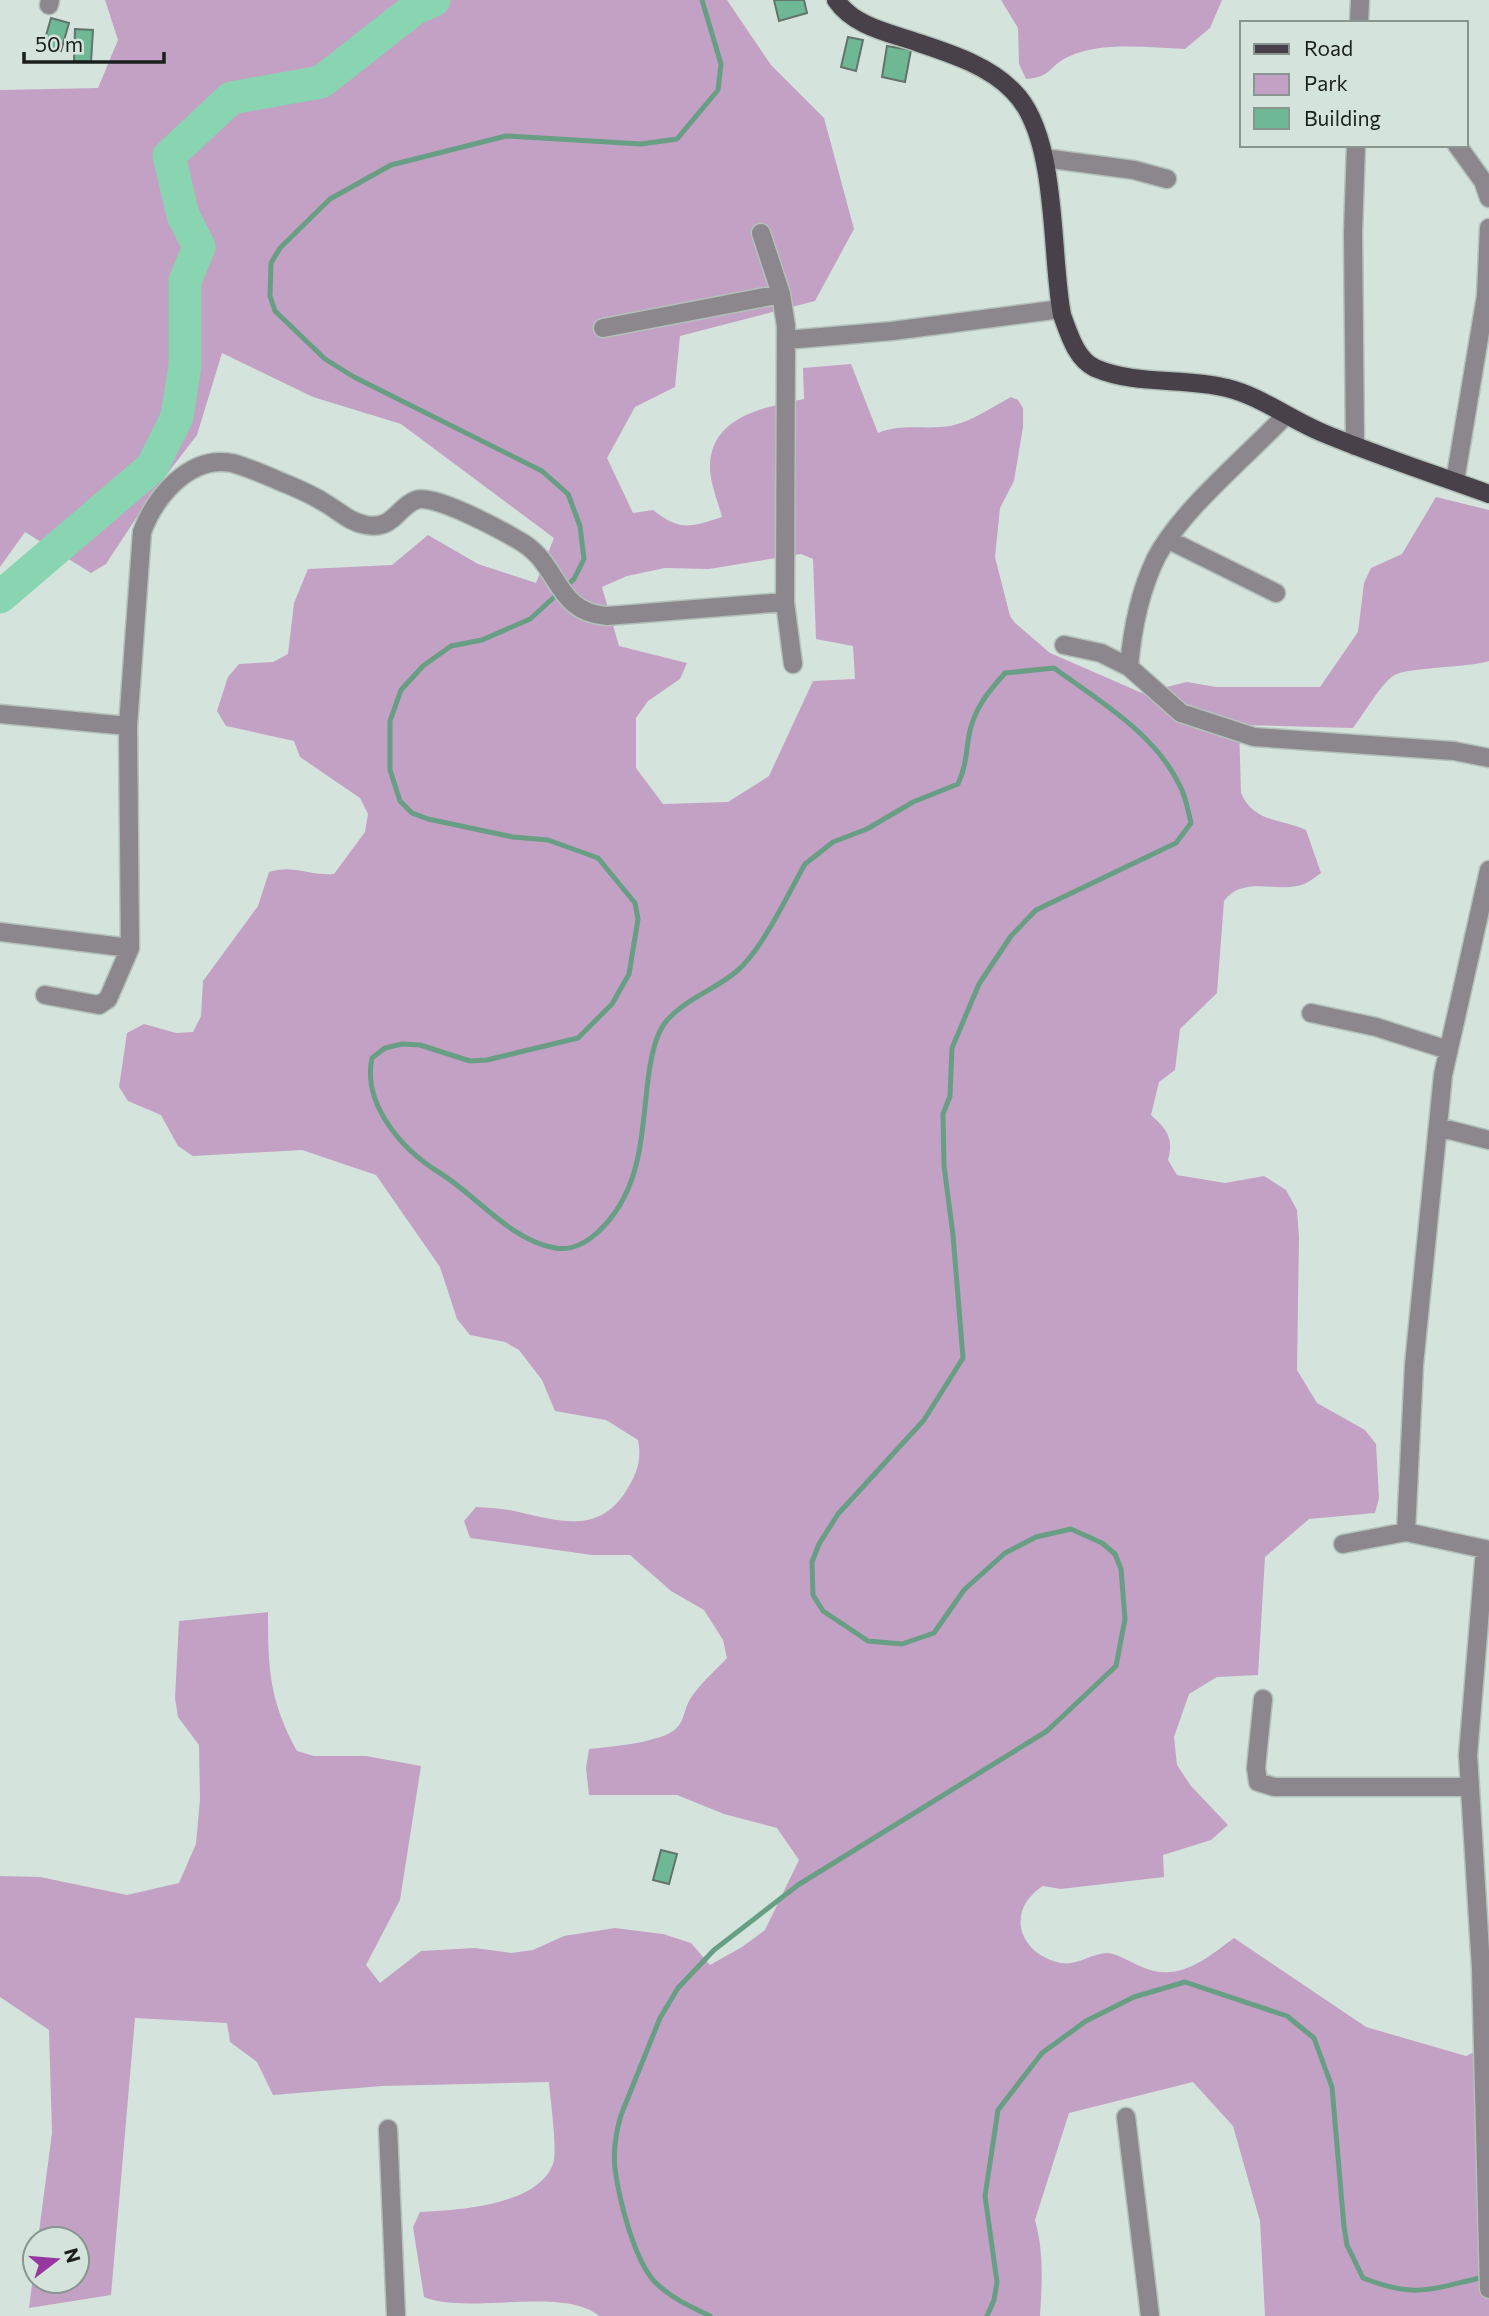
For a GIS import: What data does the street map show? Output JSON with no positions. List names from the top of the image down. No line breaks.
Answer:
{"legend":["Road","Park","Building"],"scale_bar":"50 m","north":"right"}
